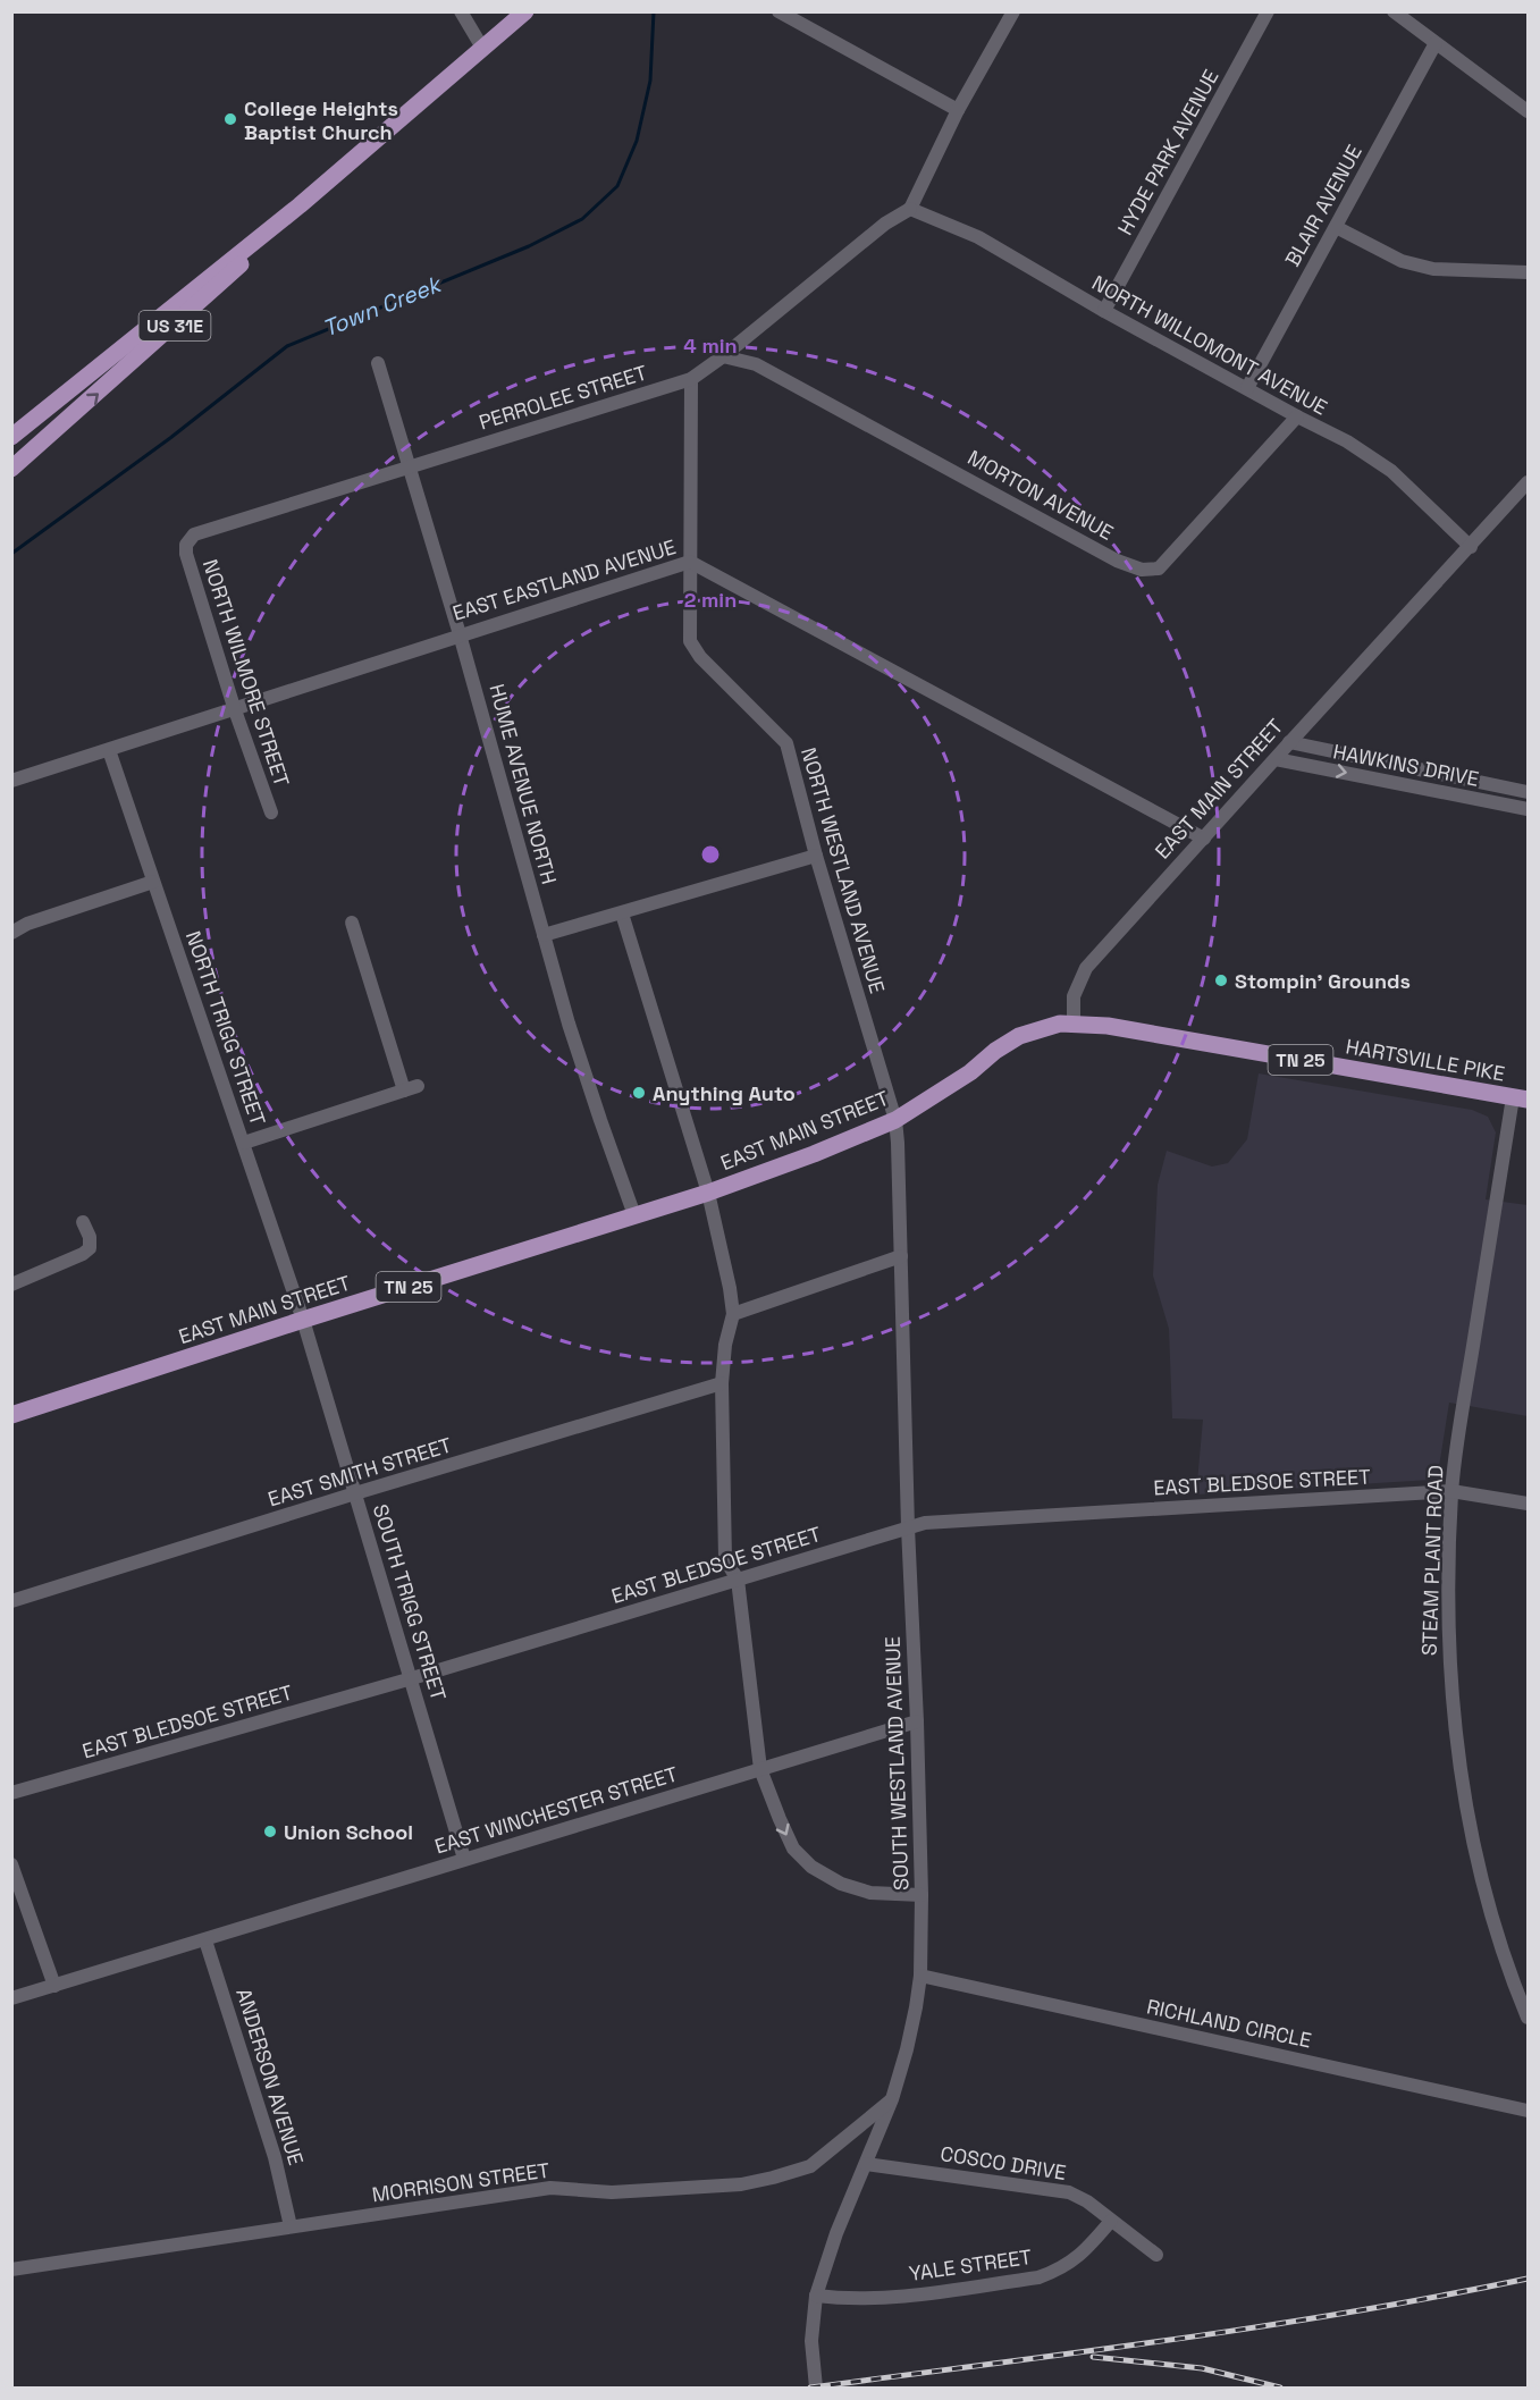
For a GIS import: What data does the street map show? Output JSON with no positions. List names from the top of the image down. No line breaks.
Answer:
{"streets":{"main road":["US 31E","EAST MAIN STREET","TN 25","HARTSVILLE PIKE"],"street":["HYDE PARK AVENUE","BLAIR AVENUE","NORTH WILLOMONT AVENUE","PERROLEE STREET","MORTON AVENUE","EAST EASTLAND AVENUE","NORTH WILMORE STREET","HAWKINS DRIVE","HUME AVENUE NORTH","NORTH WESTLAND AVENUE","NORTH TRIGG STREET","EAST SMITH STREET","EAST BLEDSOE STREET","STEAM PLANT ROAD","SOUTH TRIGG STREET","SOUTH WESTLAND AVENUE","EAST WINCHESTER STREET","RICHLAND CIRCLE","ANDERSON AVENUE","COSCO DRIVE","MORRISON STREET","YALE STREET"]},"crossings":[["HYDE PARK AVENUE","NORTH WILLOMONT AVENUE"],["BLAIR AVENUE","NORTH WILLOMONT AVENUE"],["NORTH WILLOMONT AVENUE","PERROLEE STREET"],["NORTH WILLOMONT AVENUE","MORTON AVENUE"],["NORTH WILLOMONT AVENUE","EAST MAIN STREET"],["PERROLEE STREET","MORTON AVENUE"],["PERROLEE STREET","NORTH WILMORE STREET"],["PERROLEE STREET","HUME AVENUE NORTH"],["PERROLEE STREET","NORTH WESTLAND AVENUE"],["EAST EASTLAND AVENUE","NORTH WILMORE STREET"],["EAST EASTLAND AVENUE","HUME AVENUE NORTH"],["EAST EASTLAND AVENUE","EAST MAIN STREET"],["EAST EASTLAND AVENUE","NORTH WESTLAND AVENUE"],["EAST EASTLAND AVENUE","NORTH TRIGG STREET"],["HAWKINS DRIVE","EAST MAIN STREET"],["HUME AVENUE NORTH","EAST MAIN STREET"],["EAST MAIN STREET","NORTH WESTLAND AVENUE"],["EAST MAIN STREET","NORTH TRIGG STREET"],["EAST MAIN STREET","HARTSVILLE PIKE"],["EAST MAIN STREET","SOUTH TRIGG STREET"],["EAST MAIN STREET","SOUTH WESTLAND AVENUE"],["NORTH WESTLAND AVENUE","SOUTH WESTLAND AVENUE"],["NORTH TRIGG STREET","SOUTH TRIGG STREET"],["HARTSVILLE PIKE","STEAM PLANT ROAD"],["EAST SMITH STREET","SOUTH TRIGG STREET"],["EAST BLEDSOE STREET","STEAM PLANT ROAD"],["EAST BLEDSOE STREET","SOUTH TRIGG STREET"],["EAST BLEDSOE STREET","SOUTH WESTLAND AVENUE"],["SOUTH TRIGG STREET","EAST WINCHESTER STREET"],["SOUTH WESTLAND AVENUE","EAST WINCHESTER STREET"],["SOUTH WESTLAND AVENUE","RICHLAND CIRCLE"],["SOUTH WESTLAND AVENUE","COSCO DRIVE"],["SOUTH WESTLAND AVENUE","MORRISON STREET"],["SOUTH WESTLAND AVENUE","YALE STREET"],["EAST WINCHESTER STREET","ANDERSON AVENUE"],["ANDERSON AVENUE","MORRISON STREET"],["COSCO DRIVE","YALE STREET"]],"water":["Town Creek"],"places":["College Heights Baptist Church","Stompin’ Grounds","Anything Auto","Union School"],"rings":["4 min","2 min"]}
